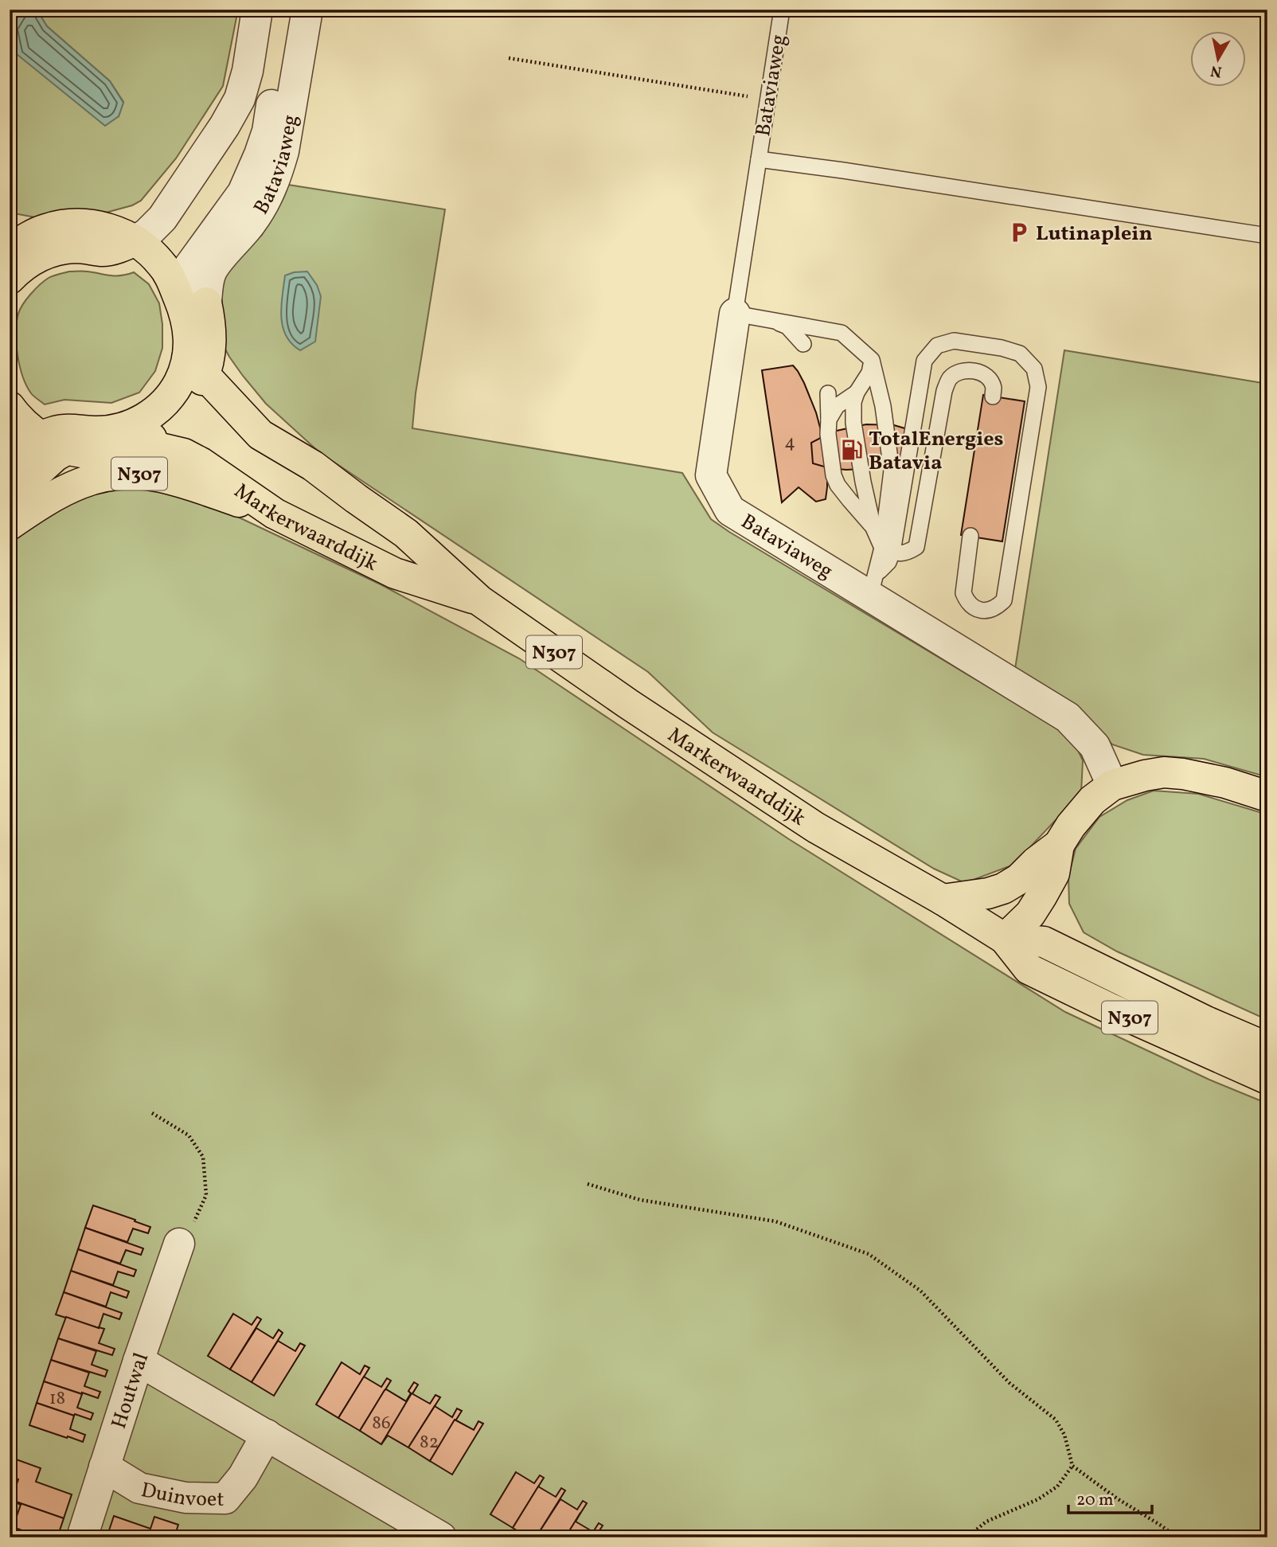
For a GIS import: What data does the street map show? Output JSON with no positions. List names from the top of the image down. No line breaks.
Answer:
{"streets":{"main road":["N307","Markerwaarddijk"],"street":["Bataviaweg","Houtwal","Duinvoet"]},"crossings":[["Bataviaweg","N307"],["N307","Markerwaarddijk"],["Houtwal","Duinvoet"]],"places":{"parking":["Lutinaplein"],"fuel station":["TotalEnergies Batavia"]},"house_numbers":["4","18","86","82"],"scale_bar":"20 m","north":"bottom"}
